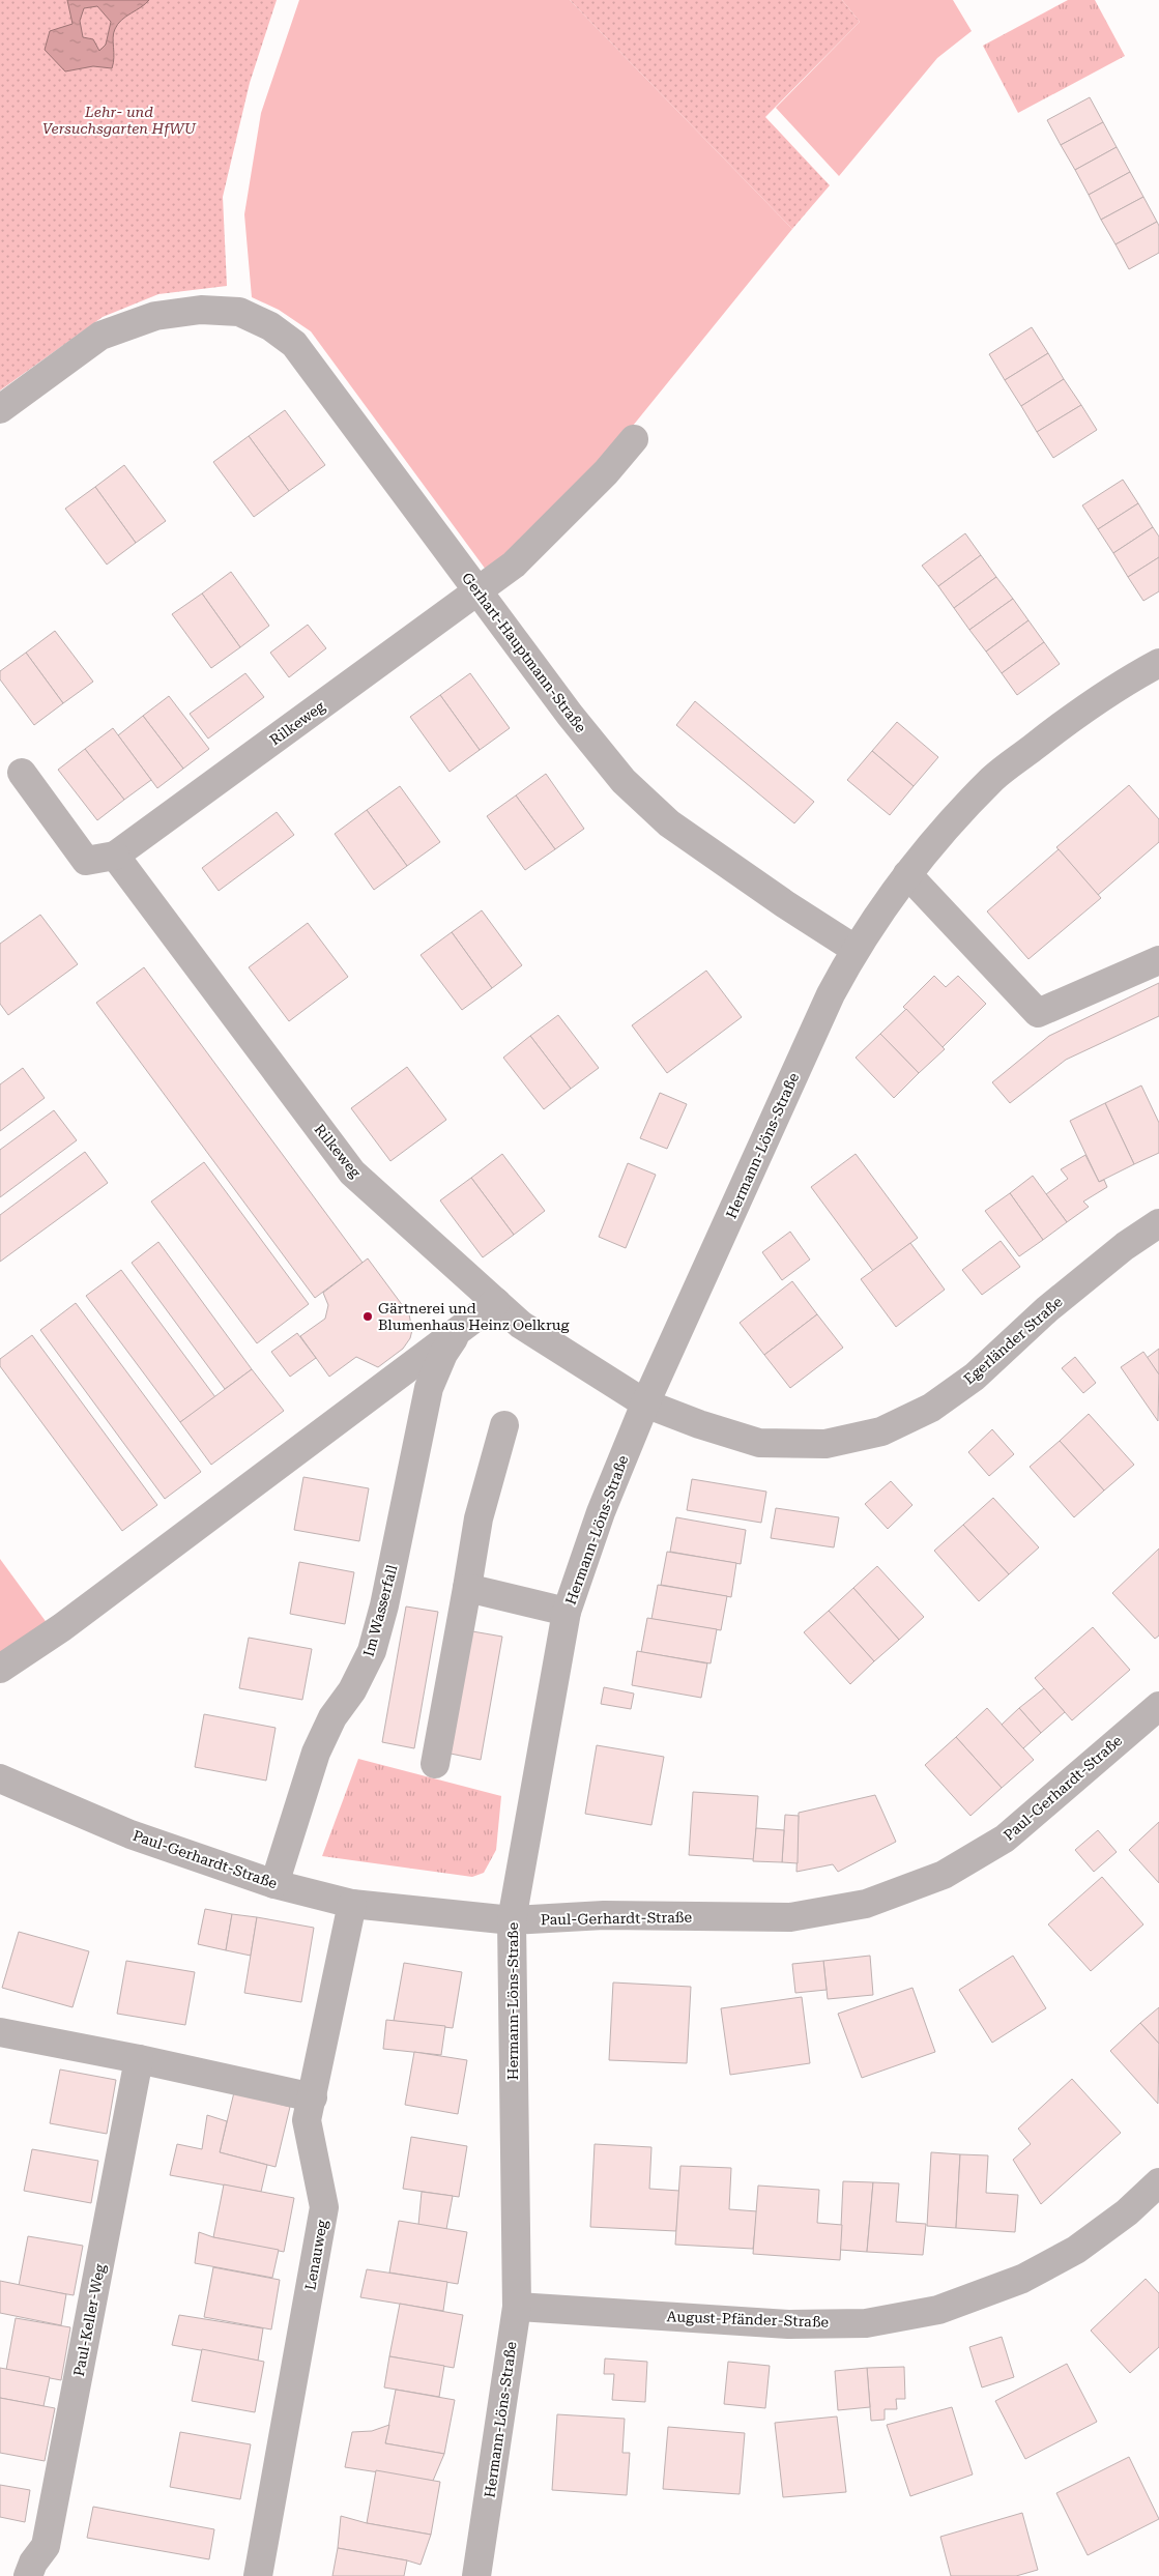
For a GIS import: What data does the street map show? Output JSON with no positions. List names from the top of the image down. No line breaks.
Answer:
{"streets":{"street":["Gerhart-Hauptmann-Straße","Rilkeweg","Hermann-Löns-Straße","Egerländer Straße","Im Wasserfall","Paul-Gerhardt-Straße","Lenauweg","August-Pfänder-Straße","Paul-Keller-Weg"]},"crossings":[["Gerhart-Hauptmann-Straße","Rilkeweg"],["Gerhart-Hauptmann-Straße","Hermann-Löns-Straße"],["Rilkeweg","Hermann-Löns-Straße"],["Rilkeweg","Egerländer Straße"],["Hermann-Löns-Straße","Egerländer Straße"],["Hermann-Löns-Straße","Paul-Gerhardt-Straße"],["Hermann-Löns-Straße","August-Pfänder-Straße"],["Im Wasserfall","Paul-Gerhardt-Straße"],["Paul-Gerhardt-Straße","Lenauweg"]],"parks":["Lehr- und Versuchsgarten HfWU"],"places":["Gärtnerei und Blumenhaus Heinz Oelkrug"]}
